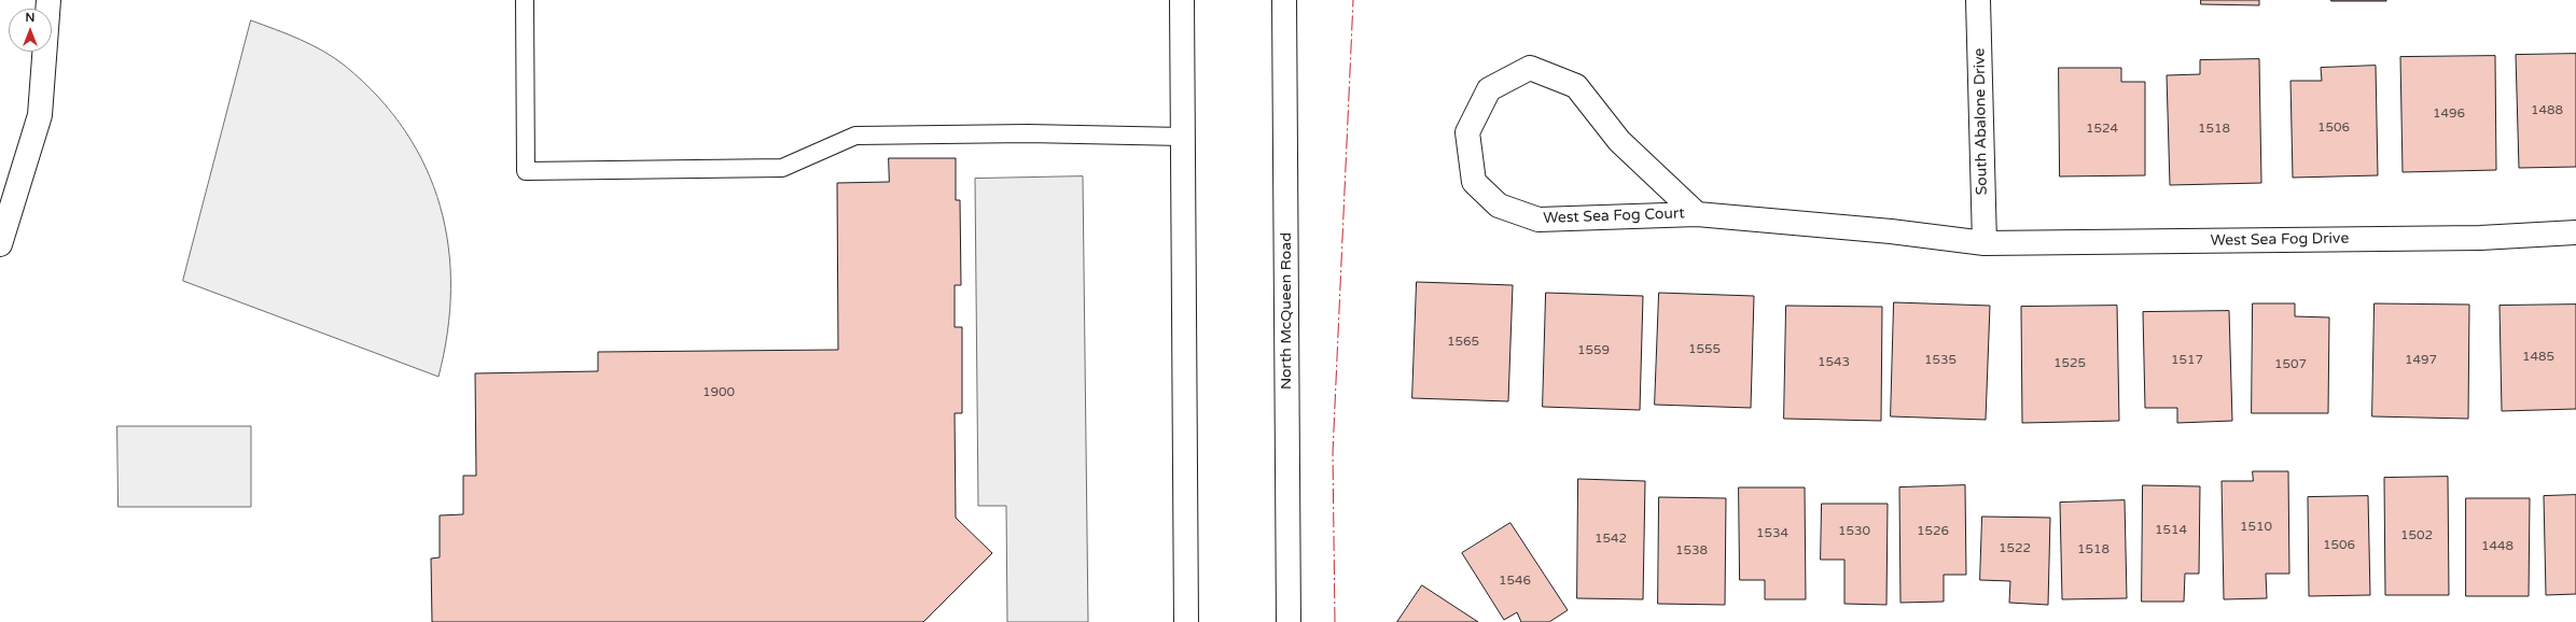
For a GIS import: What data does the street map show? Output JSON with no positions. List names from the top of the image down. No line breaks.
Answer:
{"streets":{"street":["South Abalone Drive","West Sea Fog Court","West Sea Fog Drive","North McQueen Road"]},"crossings":[["South Abalone Drive","West Sea Fog Court"],["South Abalone Drive","West Sea Fog Drive"],["West Sea Fog Court","West Sea Fog Drive"]],"house_numbers":["1488","1496","1506","1524","1518","1565","1555","1559","1485","1535","1517","1497","1543","1525","1507","1900","1510","1514","1530","1526","1534","1502","1542","1506","1448","1522","1518","1538","1546"],"north":"top"}
